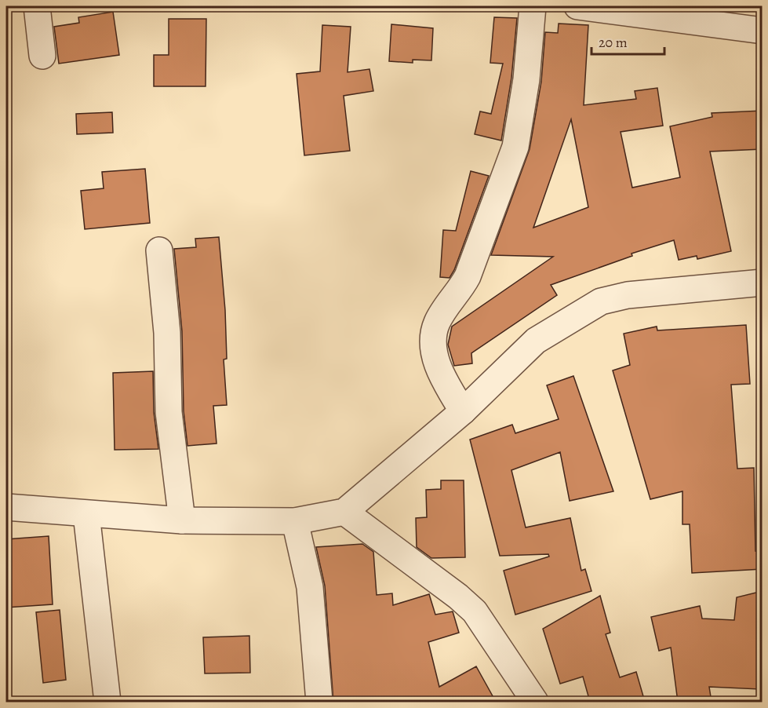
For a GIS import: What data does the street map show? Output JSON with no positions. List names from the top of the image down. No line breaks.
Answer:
{"scale_bar":"20 m"}
